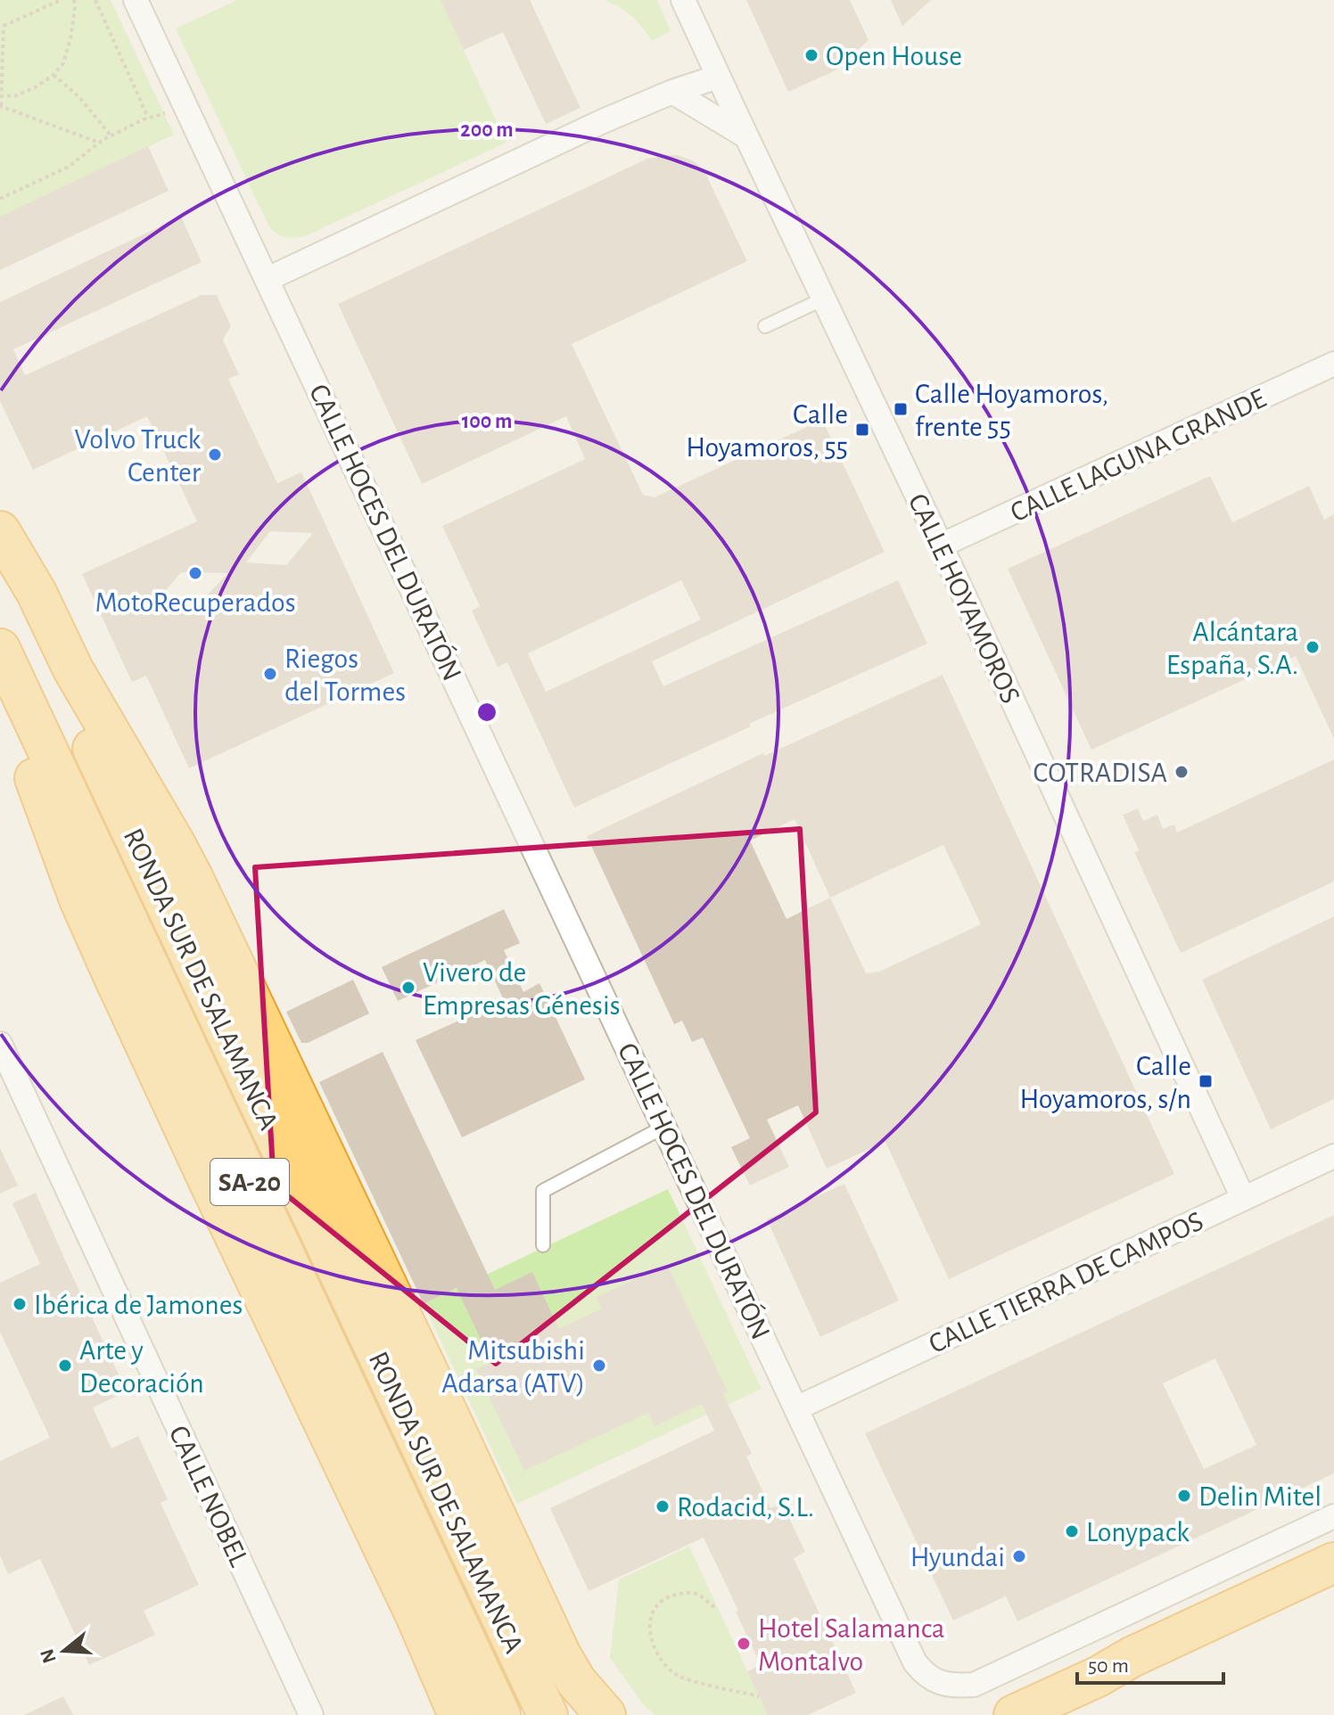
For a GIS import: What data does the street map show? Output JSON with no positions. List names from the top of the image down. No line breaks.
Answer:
{"streets":{"highway":["RONDA SUR DE SALAMANCA","SA-20"],"street":["CALLE LAGUNA GRANDE","CALLE HOCES DEL DURATÓN","CALLE HOYAMOROS","CALLE TIERRA DE CAMPOS","CALLE NOBEL"]},"crossings":[["CALLE LAGUNA GRANDE","CALLE HOYAMOROS"],["CALLE HOCES DEL DURATÓN","CALLE TIERRA DE CAMPOS"],["CALLE HOYAMOROS","CALLE TIERRA DE CAMPOS"]],"places":{"other":["Open House","Volvo Truck Center","MotoRecuperados","Alcántara España, S.A.","Riegos del Tormes","COTRADISA","Vivero de Empresas Génesis","Ibérica de Jamones","Arte y Decoración","Mitsubishi Adarsa (ATV)","Delin Mitel","Rodacid, S.L.","Lonypack","Hyundai","Hotel Salamanca Montalvo"],"transit":["Calle Hoyamoros, frente 55","Calle Hoyamoros, 55","Calle Hoyamoros, s/n"]},"scale_bar":"50 m","north":"left","rings":["200 m","100 m"]}
